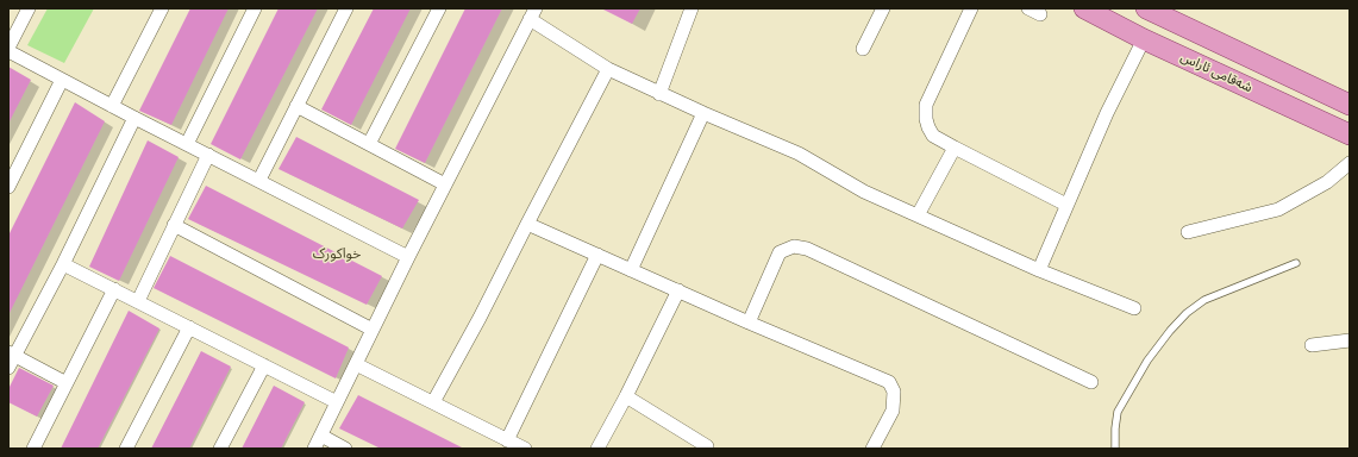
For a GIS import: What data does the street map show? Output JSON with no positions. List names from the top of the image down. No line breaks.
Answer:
{"streets":{"main road":["شەقامی ئاراس"]},"districts":["خواکورک"]}
